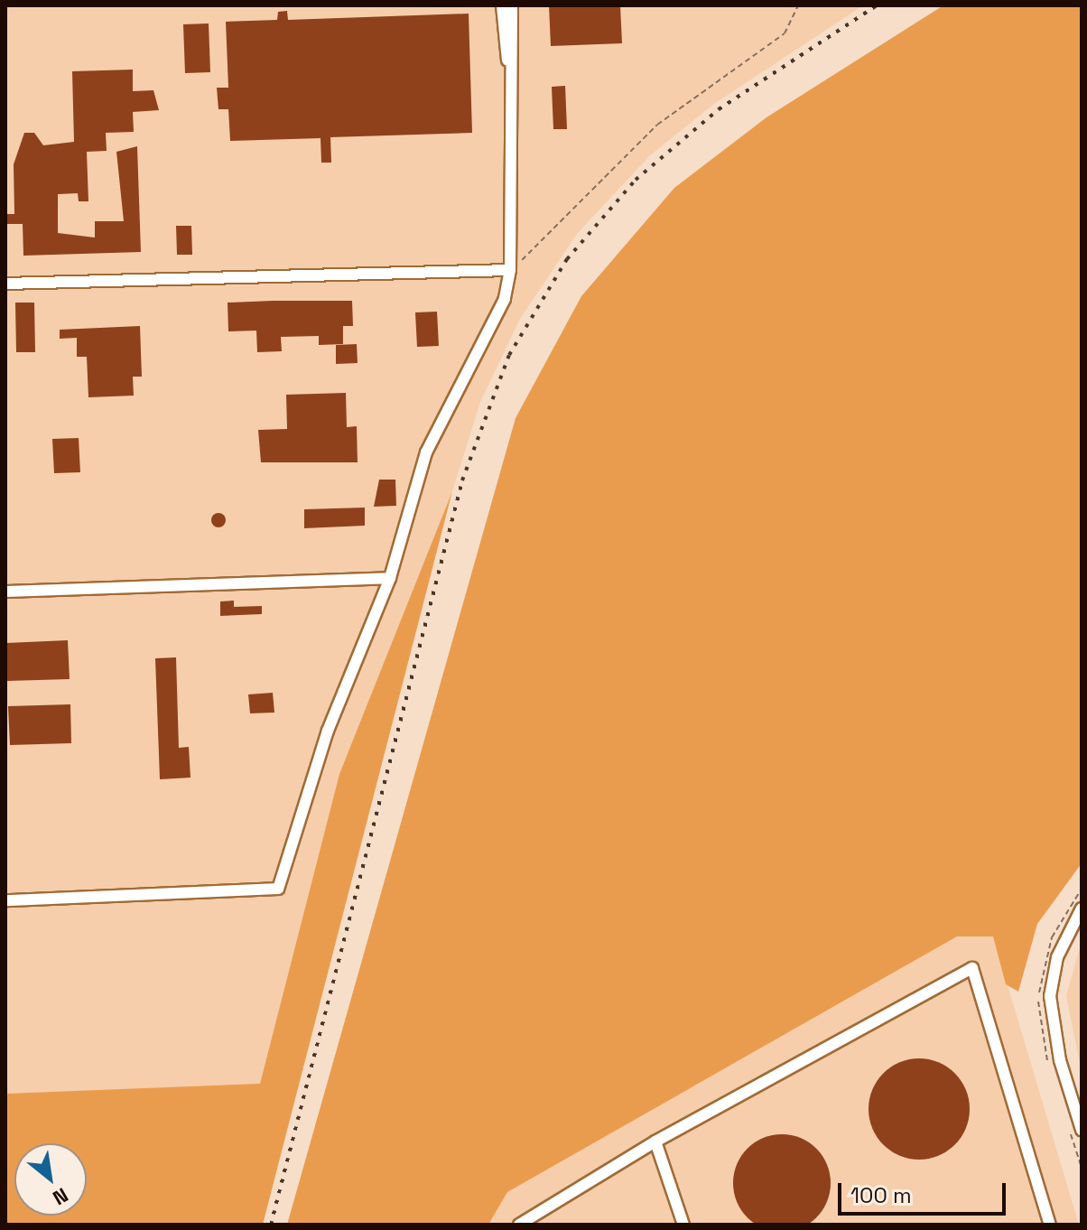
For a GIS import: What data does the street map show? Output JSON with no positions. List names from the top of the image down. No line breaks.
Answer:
{"scale_bar":"100 m","north":"bottom right"}
